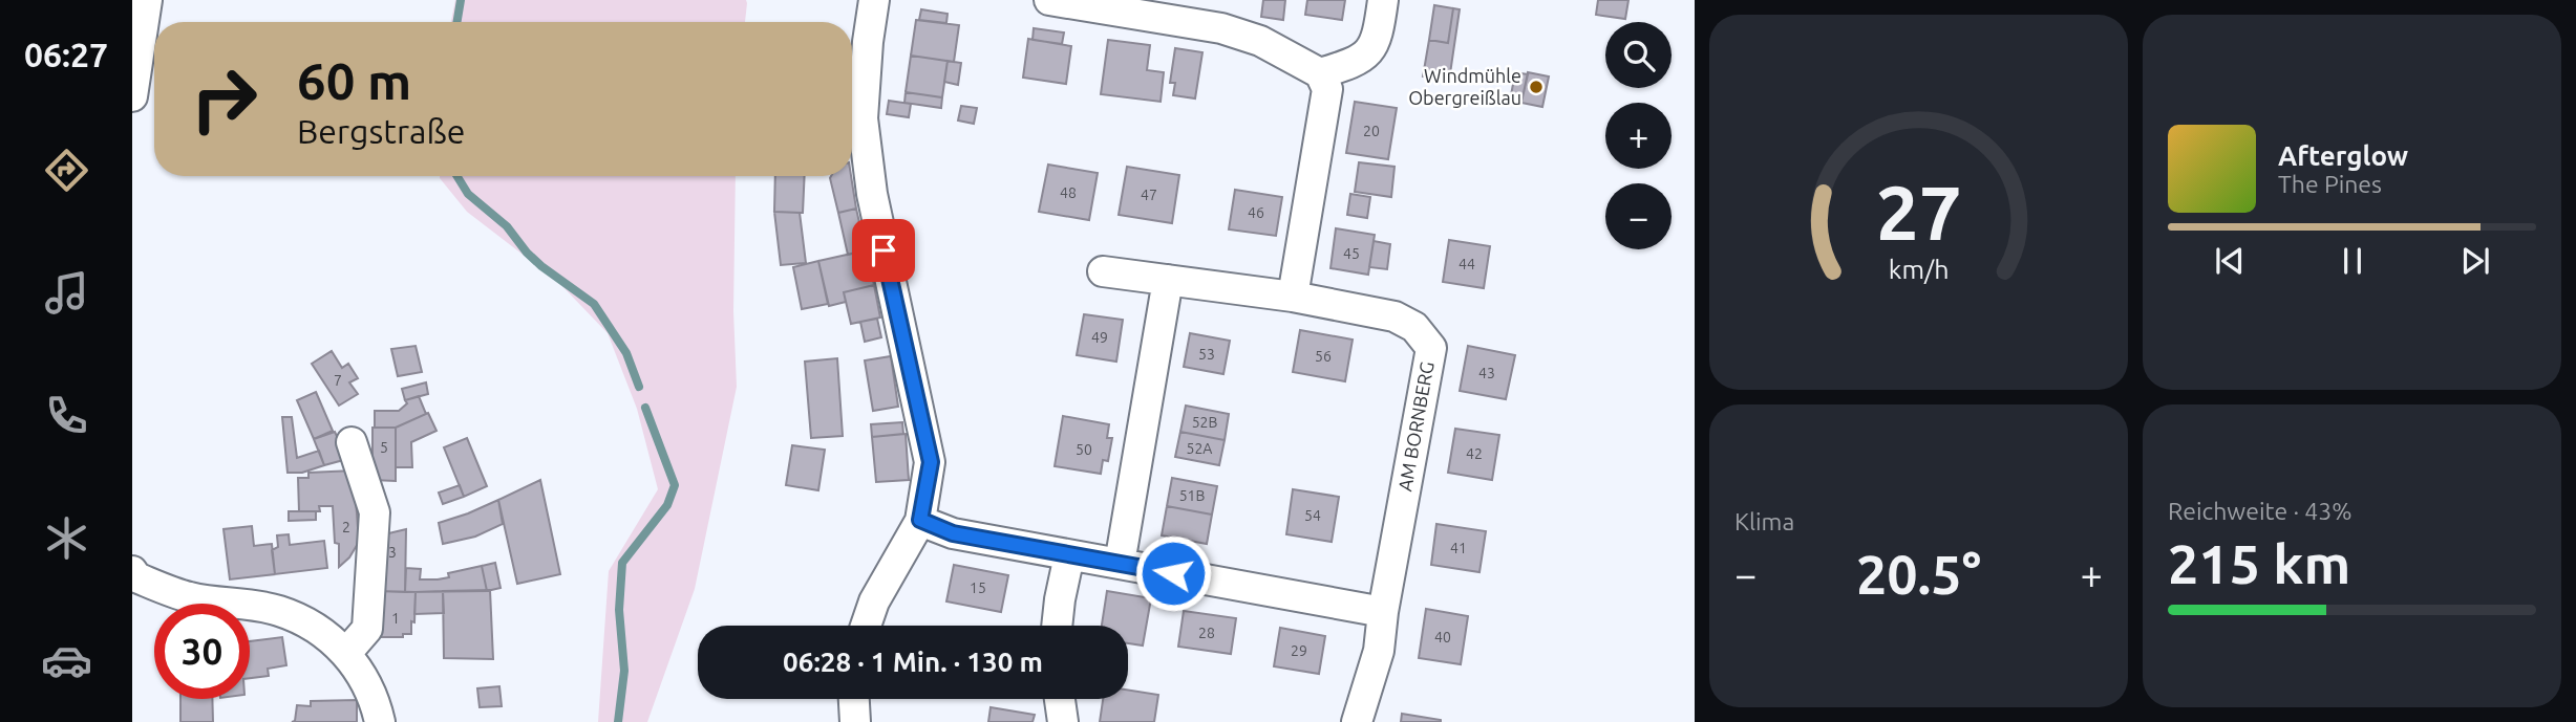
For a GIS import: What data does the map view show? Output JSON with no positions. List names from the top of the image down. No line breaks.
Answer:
{"streets":{"street":["AM BORNBERG"]},"places":["Windmühle Obergreißlau"],"house_numbers":["20","48","47","46","45","44","49","53","56","43","7","52B","5","52A","50","42","51B","54","2","41","3","15","1","28","40","29"],"page":{"tabs":"06:27","map_buttons":["+","−"],"turn":["60 m","Bergstraße"],"song":["Afterglow","The Pines"],"tile":["Klima",["Reichweite · 43%","215 km"]],"heat":["−","20.5°","+"],"limit":"30","trip":"06:28 · 1 Min. · 130 m","gauge":["27","km/h"]}}
